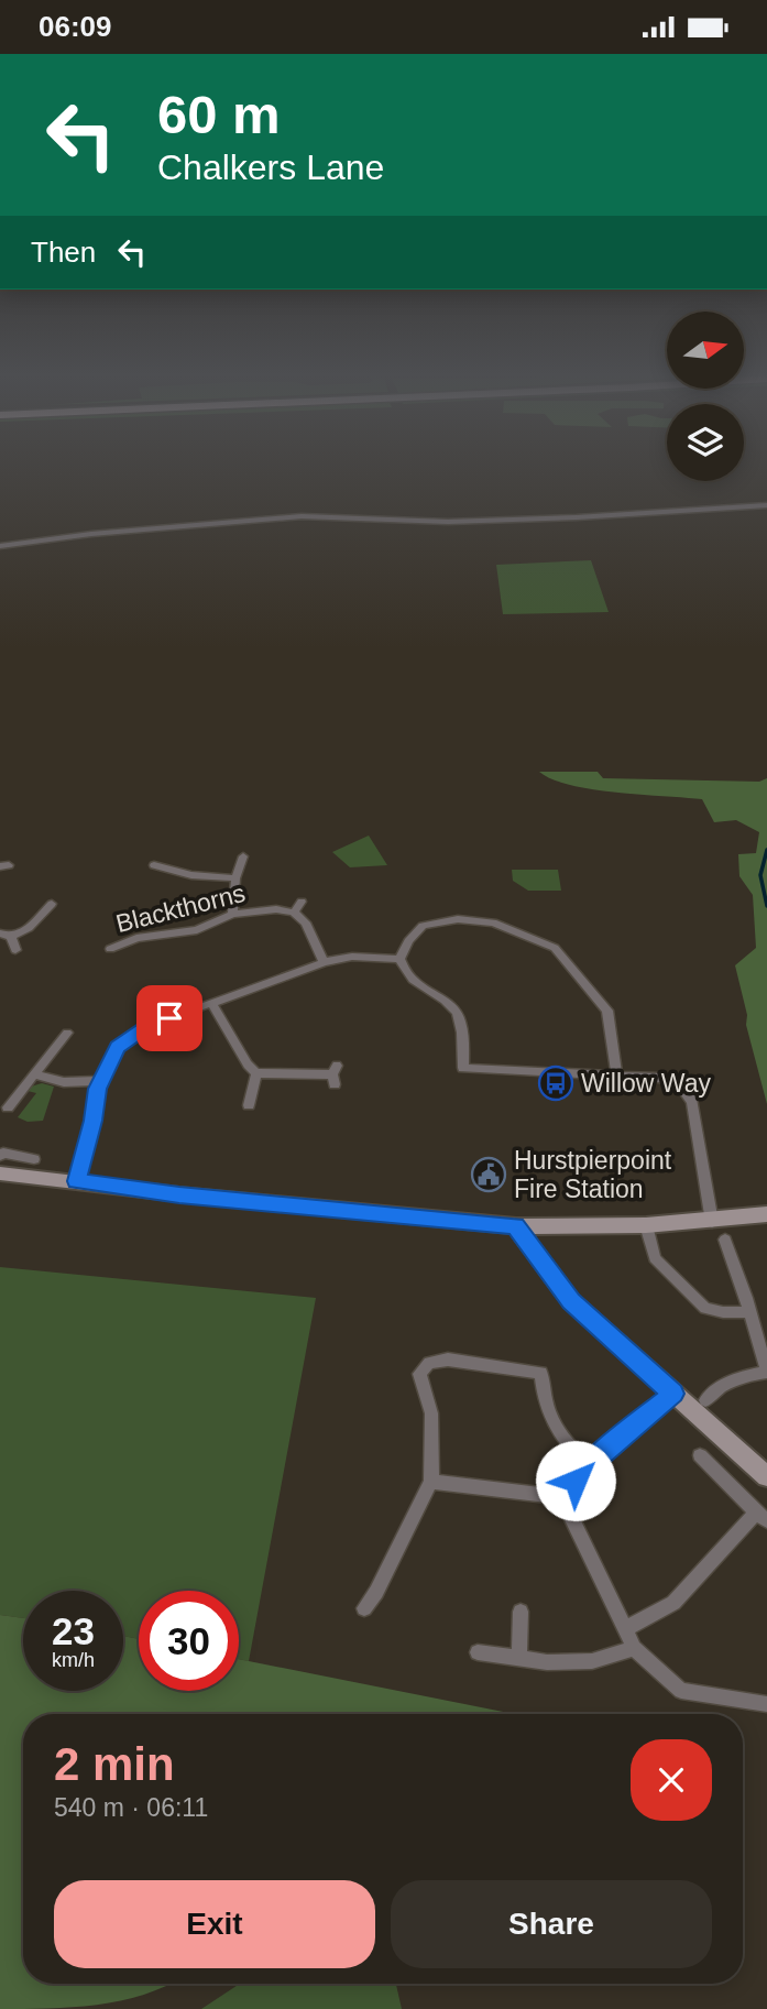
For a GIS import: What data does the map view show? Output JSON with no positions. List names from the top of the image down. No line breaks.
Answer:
{"streets":{"street":["Blackthorns"]},"places":{"bus stop":["Willow Way"],"public building":["Hurstpierpoint Fire Station"]},"north":"right","page":{"status":"06:09","turn":["60 m","Chalkers Lane"],"then":"Then","speed":"23 km/h","limit":"30","heading":["2 min","540 m · 06:11"],"buttons":["Exit","Share"]}}
